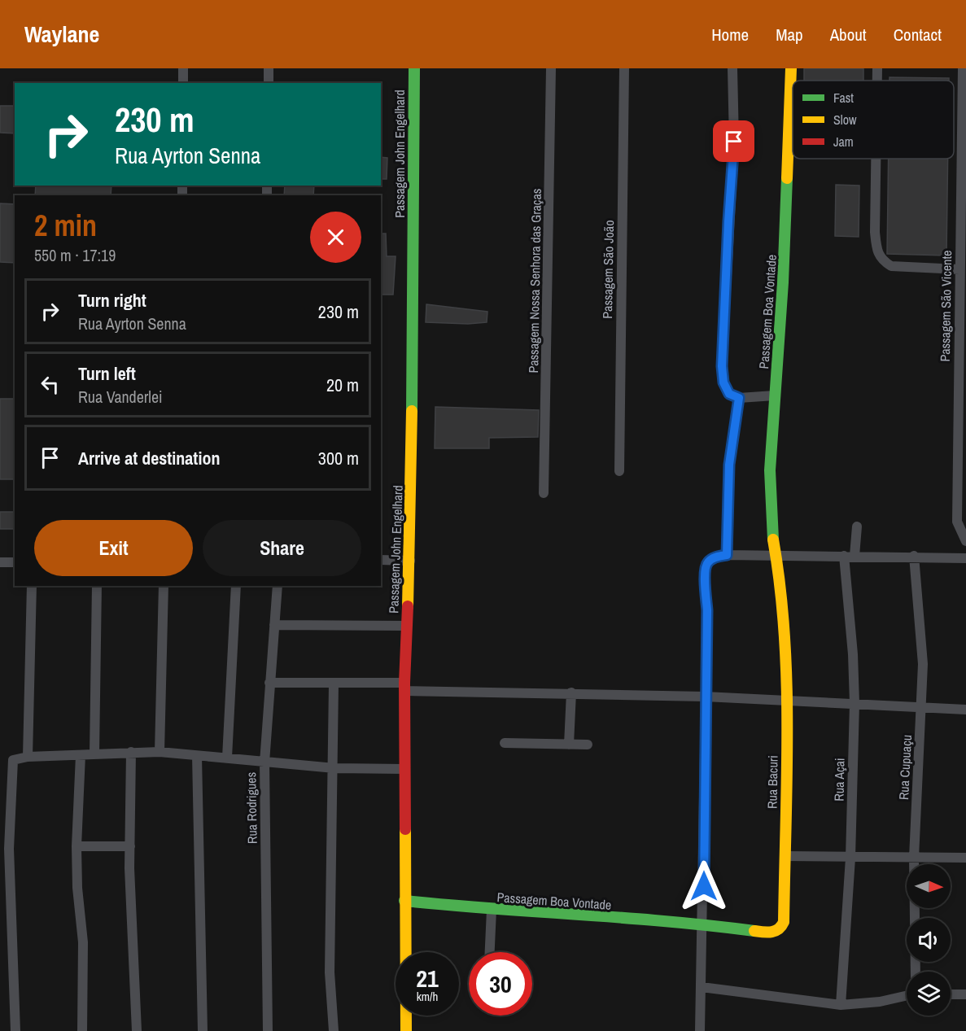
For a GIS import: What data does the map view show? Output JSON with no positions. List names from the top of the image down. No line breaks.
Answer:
{"streets":{"street":["Passagem John Engelhard","Passagem São João","Passagem Nossa Senhora das Graças","Passagem São Vicente","Passagem Boa Vontade","Rua Cupuaçu","Rua Açai","Rua Bacuri","Rua Rodrigues"]},"crossings":[["Passagem John Engelhard","Passagem Boa Vontade"],["Passagem Boa Vontade","Rua Bacuri"]],"legend":["Fast","Slow","Jam"],"north":"right","page":{"header":"Waylane","nav":["Home","Map","About","Contact"],"turn":["230 m","Rua Ayrton Senna"],"heading":["2 min","550 m · 17:19"],"list":[{"name":"Turn right","note":"Rua Ayrton Senna","value":"230 m"},{"name":"Turn left","note":"Rua Vanderlei","value":"20 m"},{"name":"Arrive at destination","value":"300 m"}],"buttons":["Exit","Share"],"speed":"21 km/h","limit":"30"}}
